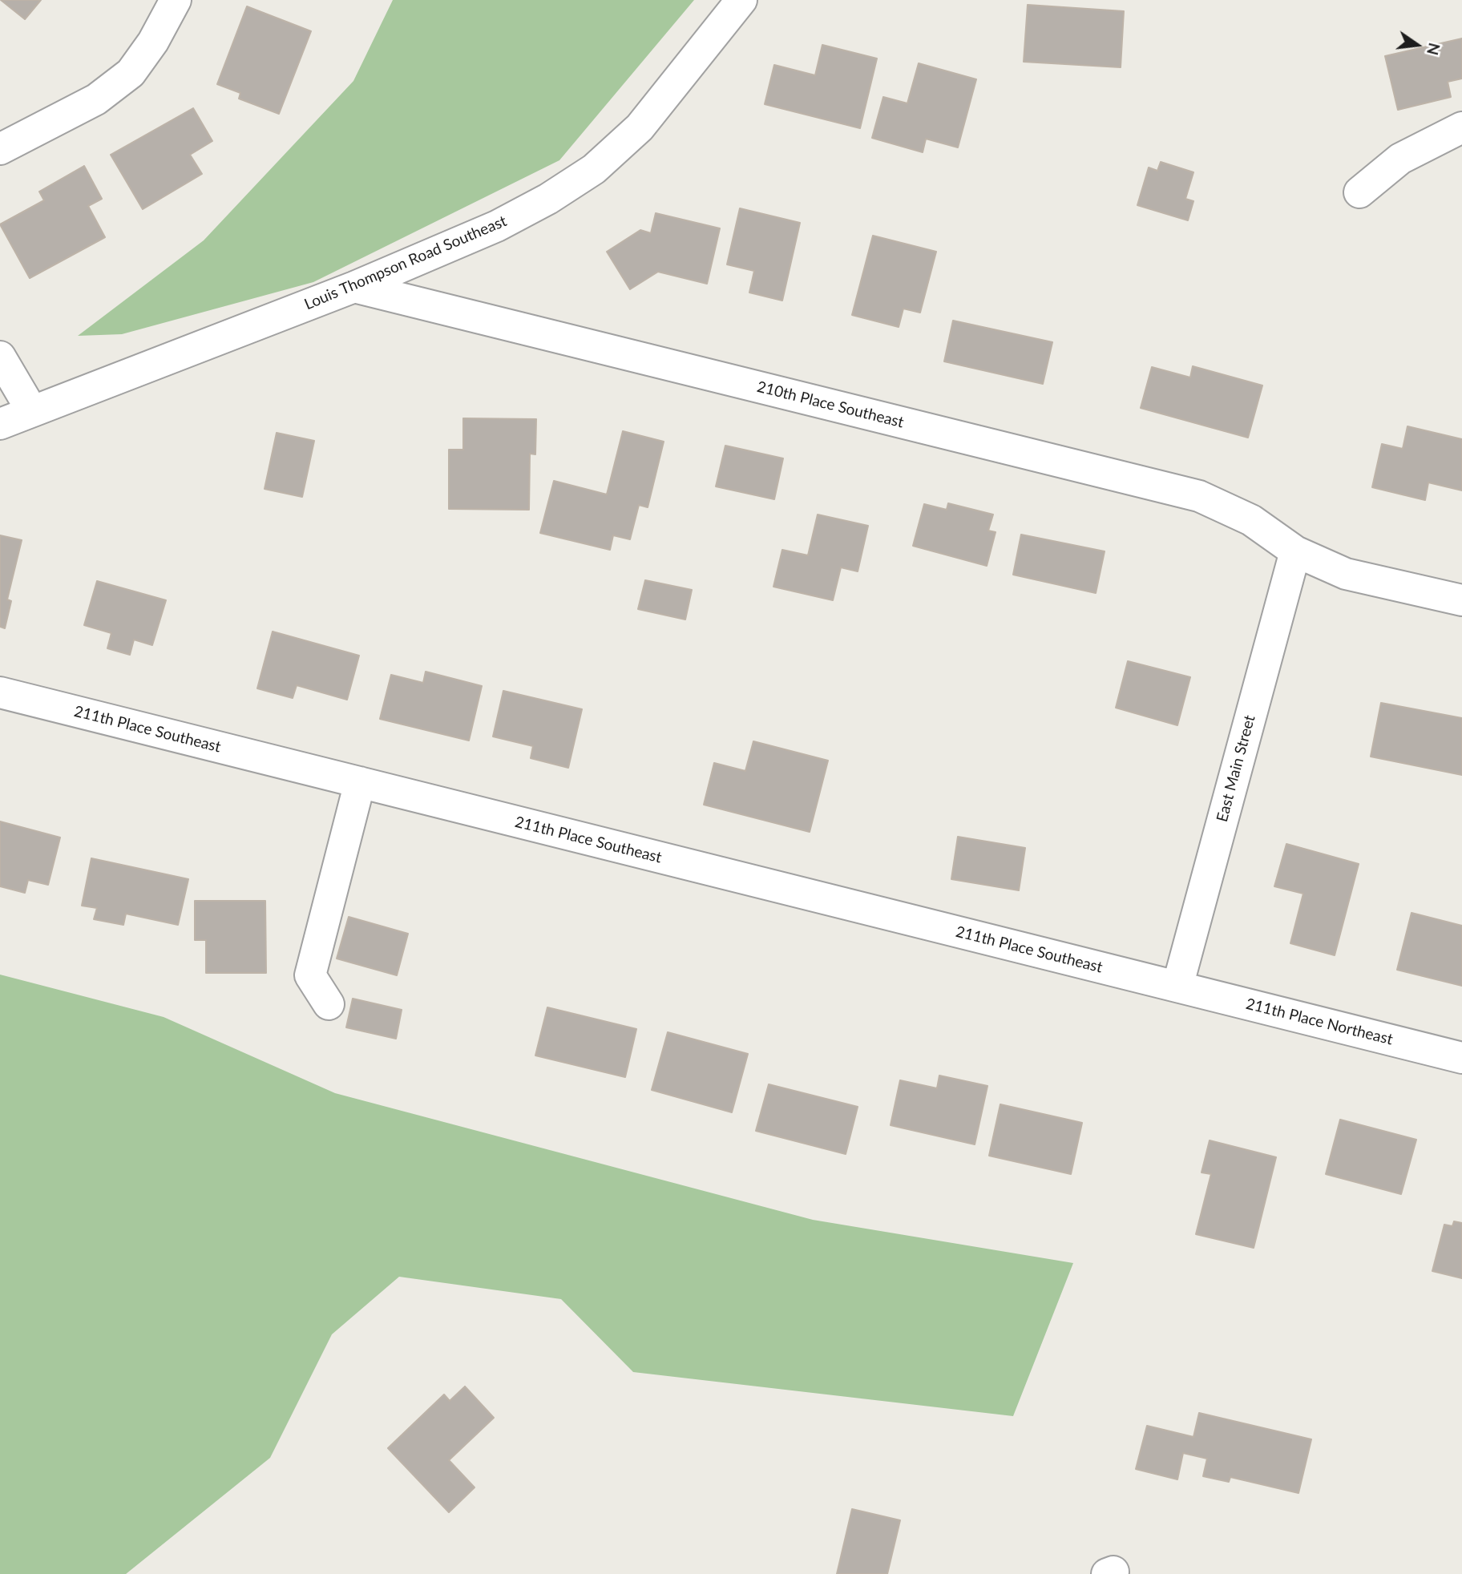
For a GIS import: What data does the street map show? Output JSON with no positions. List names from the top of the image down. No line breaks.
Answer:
{"streets":{"street":["Louis Thompson Road Southeast","210th Place Southeast","211th Place Southeast","East Main Street","211th Place Northeast"]},"crossings":[["Louis Thompson Road Southeast","210th Place Southeast"],["210th Place Southeast","East Main Street"],["211th Place Southeast","East Main Street"],["211th Place Southeast","211th Place Northeast"],["East Main Street","211th Place Northeast"]],"north":"right"}
